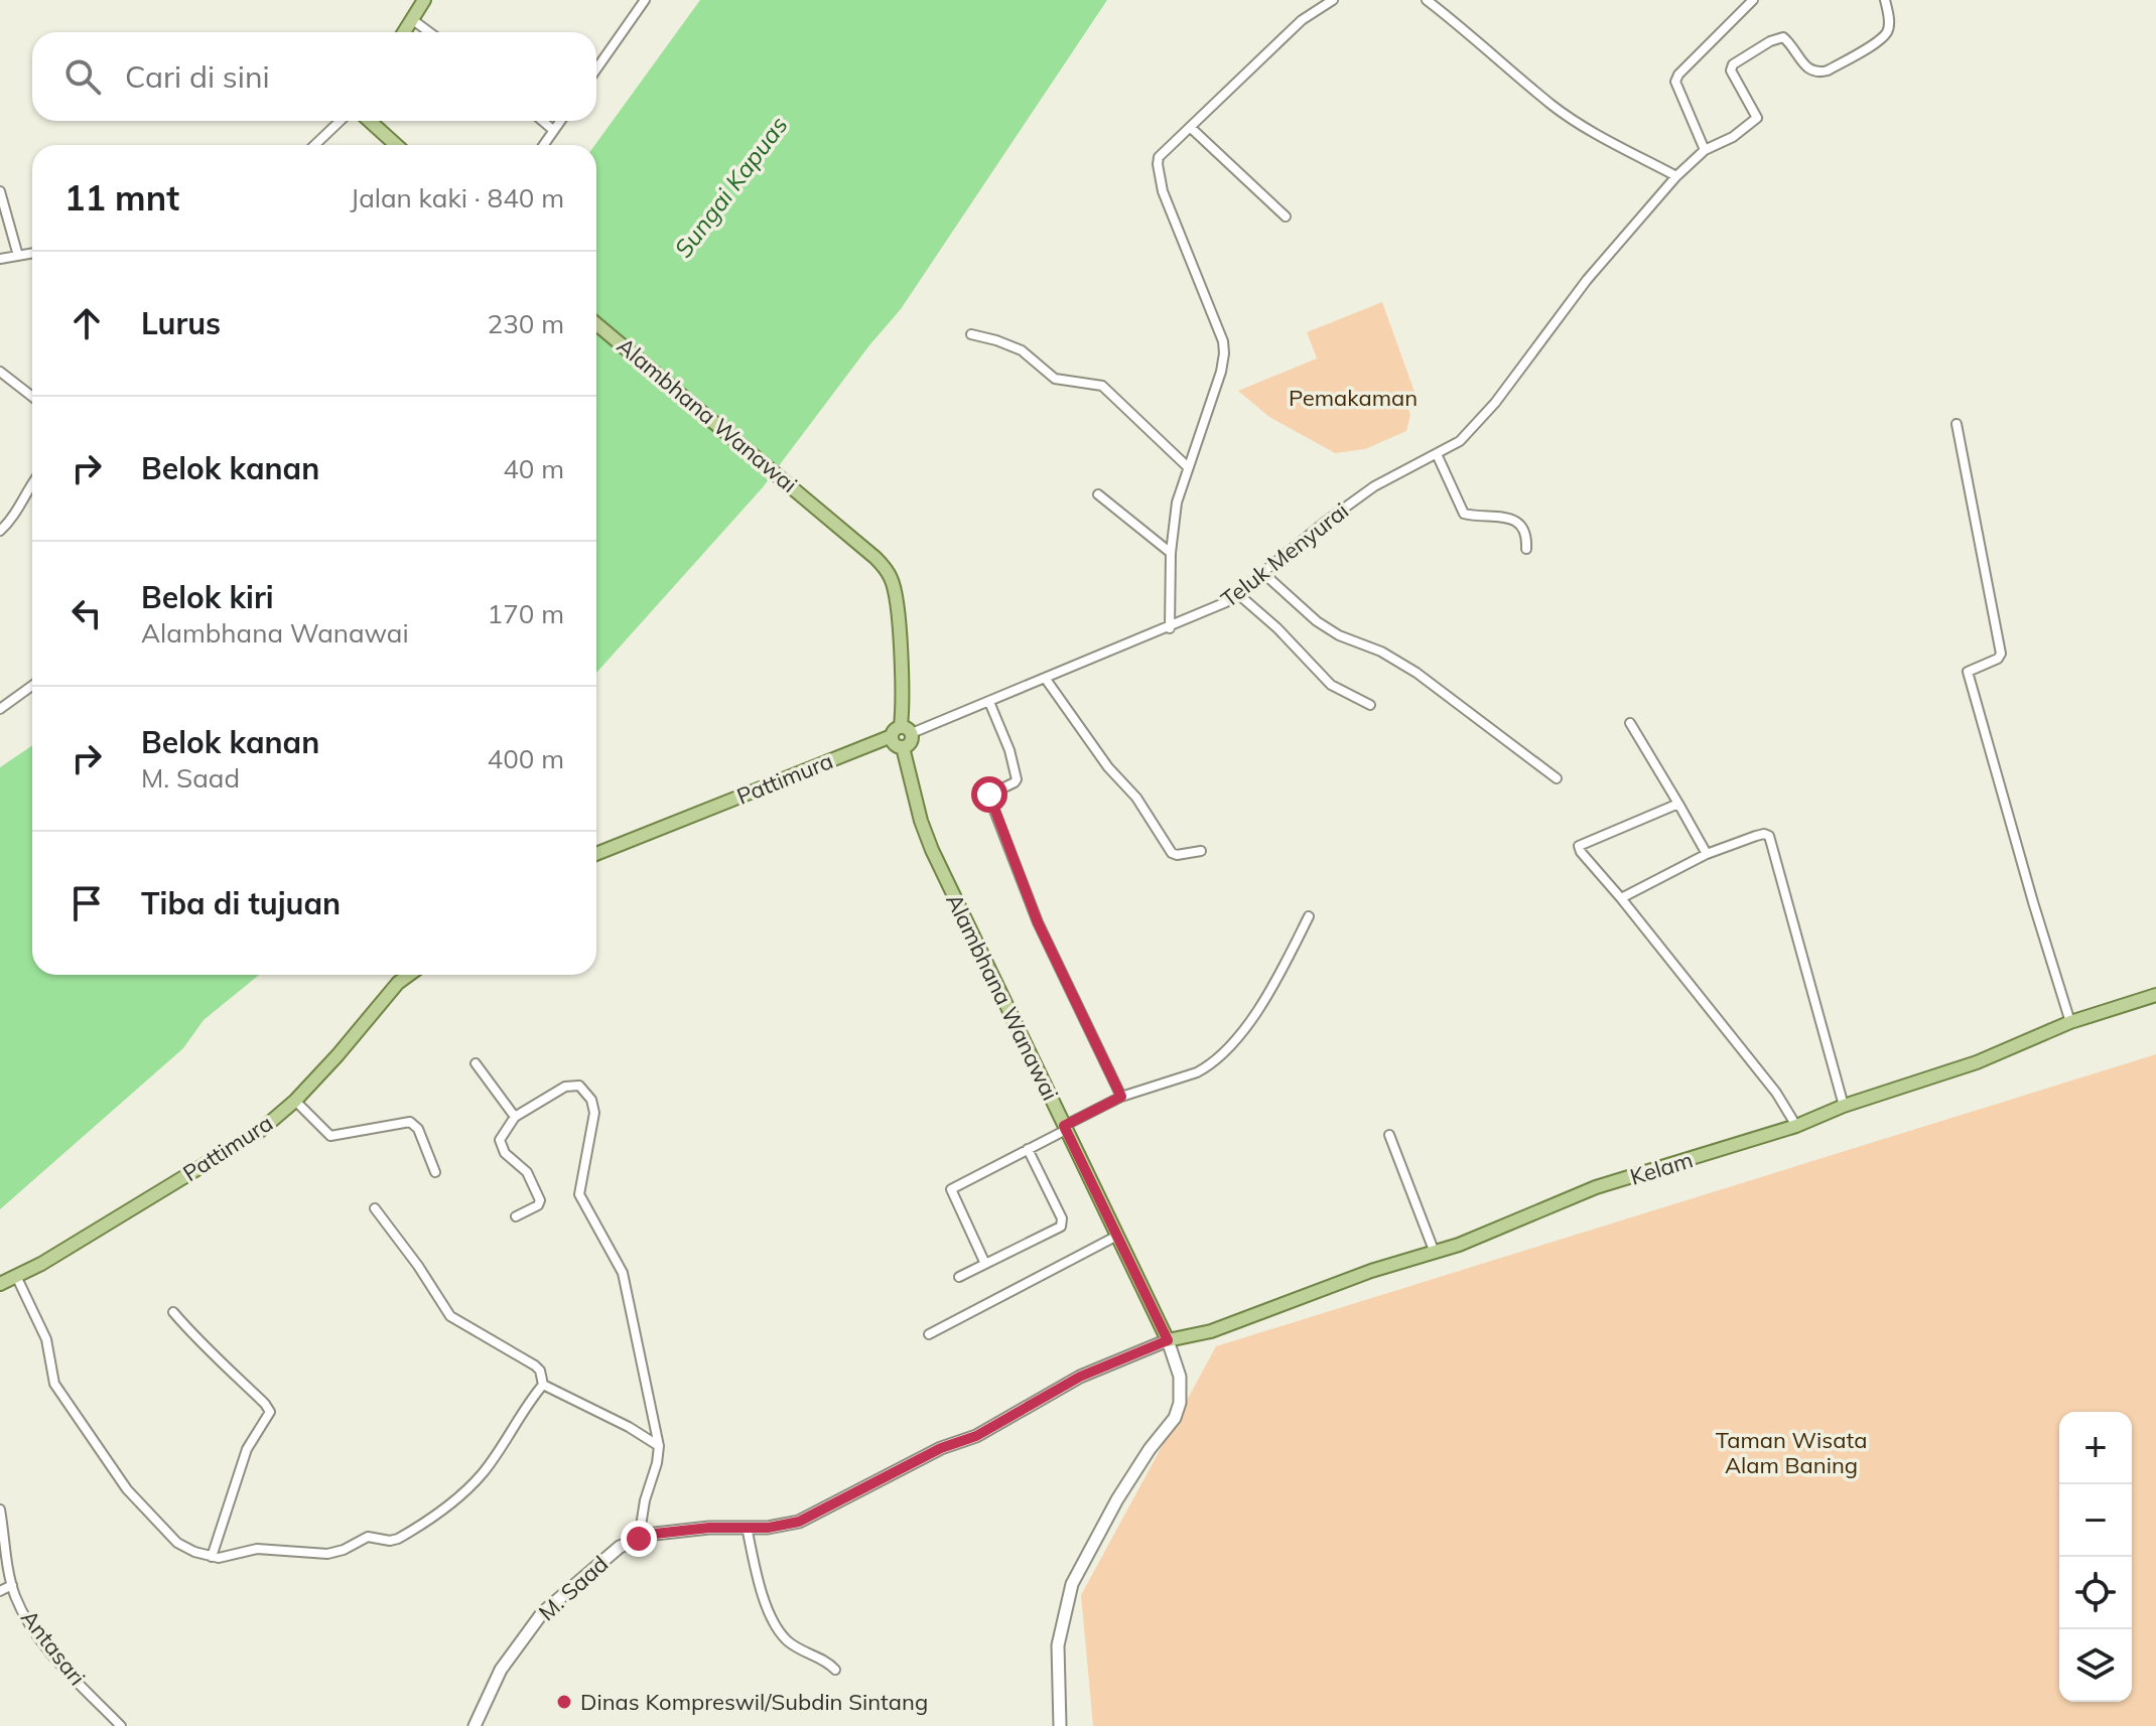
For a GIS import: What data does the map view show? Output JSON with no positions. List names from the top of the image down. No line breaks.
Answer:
{"streets":{"main road":["Alambhana Wanawai","Pattimura","Kelam"],"street":["Teluk Menyurai","M. Saad","Antasari"]},"crossings":[["Alambhana Wanawai","Teluk Menyurai"],["Alambhana Wanawai","Pattimura"],["Alambhana Wanawai","Kelam"],["Alambhana Wanawai","M. Saad"],["Teluk Menyurai","Pattimura"],["Kelam","M. Saad"]],"water":["Sungai Kapuas"],"parks":["Pemakaman","Taman Wisata Alam Baning"],"places":["Dinas Kompreswil/Subdin Sintang"],"page":{"search":"Cari di sini","heading":["11 mnt","Jalan kaki · 840 m"],"list":[["Lurus","230 m"],["Belok kanan","40 m"],["Belok kiri","Alambhana Wanawai","170 m"],["Belok kanan","M. Saad","400 m"],"Tiba di tujuan"],"map_buttons":["+","−"]}}
